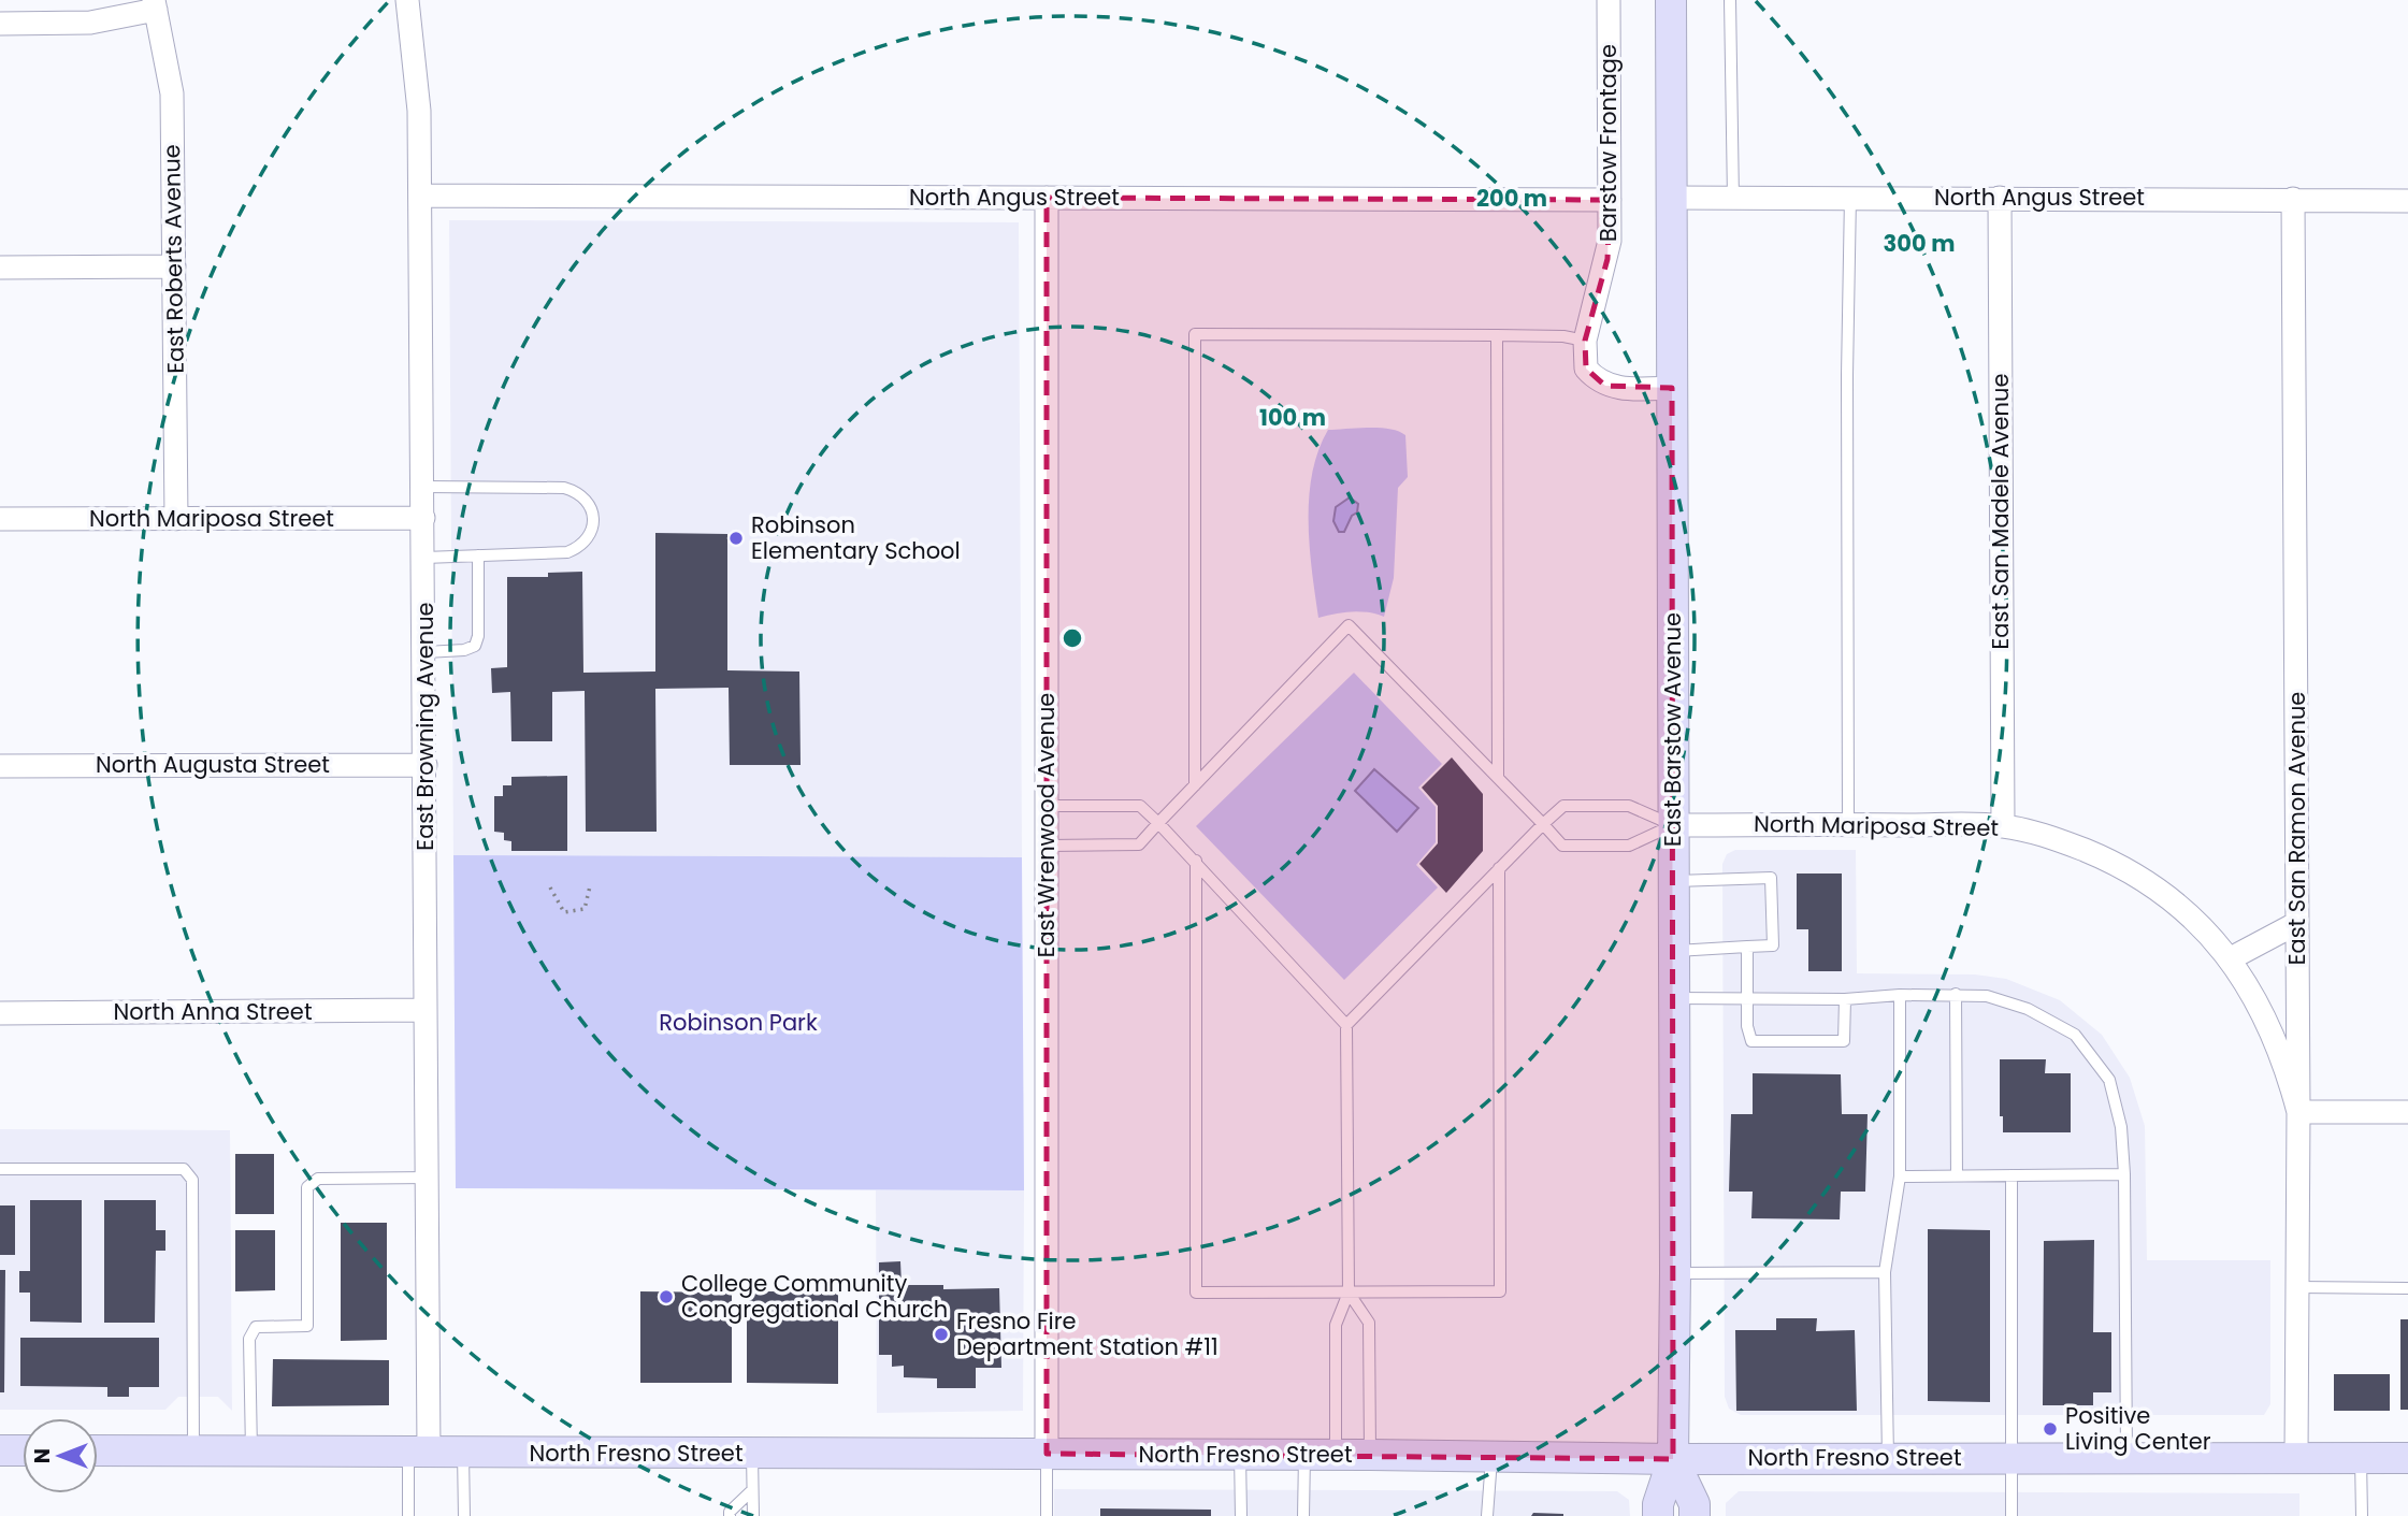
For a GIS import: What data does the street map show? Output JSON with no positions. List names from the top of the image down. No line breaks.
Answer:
{"streets":{"main road":["East Barstow Avenue","North Fresno Street"],"street":["Barstow Frontage","North Angus Street","East Roberts Avenue","East San Madele Avenue","North Mariposa Street","East Browning Avenue","North Augusta Street","East Wrenwood Avenue","East San Ramon Avenue","North Anna Street"]},"crossings":[["Barstow Frontage","North Angus Street"],["Barstow Frontage","East Barstow Avenue"],["North Angus Street","East San Madele Avenue"],["North Angus Street","East Browning Avenue"],["North Angus Street","East Barstow Avenue"],["North Angus Street","East Wrenwood Avenue"],["North Angus Street","East San Ramon Avenue"],["East Roberts Avenue","North Mariposa Street"],["East San Madele Avenue","North Mariposa Street"],["North Mariposa Street","East Browning Avenue"],["North Mariposa Street","East Barstow Avenue"],["North Mariposa Street","East San Ramon Avenue"],["East Browning Avenue","North Augusta Street"],["East Browning Avenue","North Anna Street"],["East Browning Avenue","North Fresno Street"],["East Barstow Avenue","North Fresno Street"],["East Wrenwood Avenue","North Fresno Street"],["East San Ramon Avenue","North Fresno Street"]],"parks":["Robinson Park"],"places":["Robinson Elementary School","College Community Congregational Church","Fresno Fire Department Station #11","Positive Living Center"],"north":"left","rings":["200 m","300 m","100 m"]}
